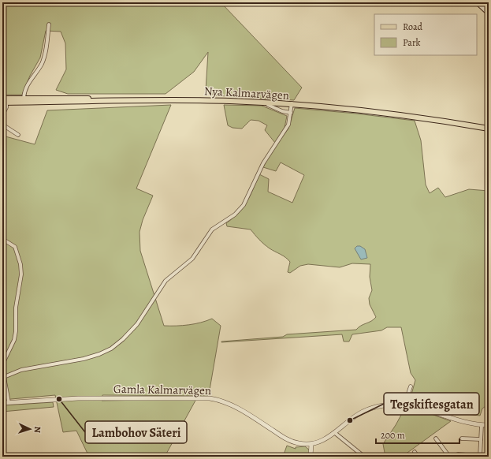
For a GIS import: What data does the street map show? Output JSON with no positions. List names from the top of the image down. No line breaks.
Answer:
{"streets":{"main road":["Nya Kalmarvägen"],"street":["Gamla Kalmarvägen"]},"places":["Lambohov Säteri","Tegskiftesgatan"],"legend":["Road","Park"],"scale_bar":"200 m","north":"right"}
